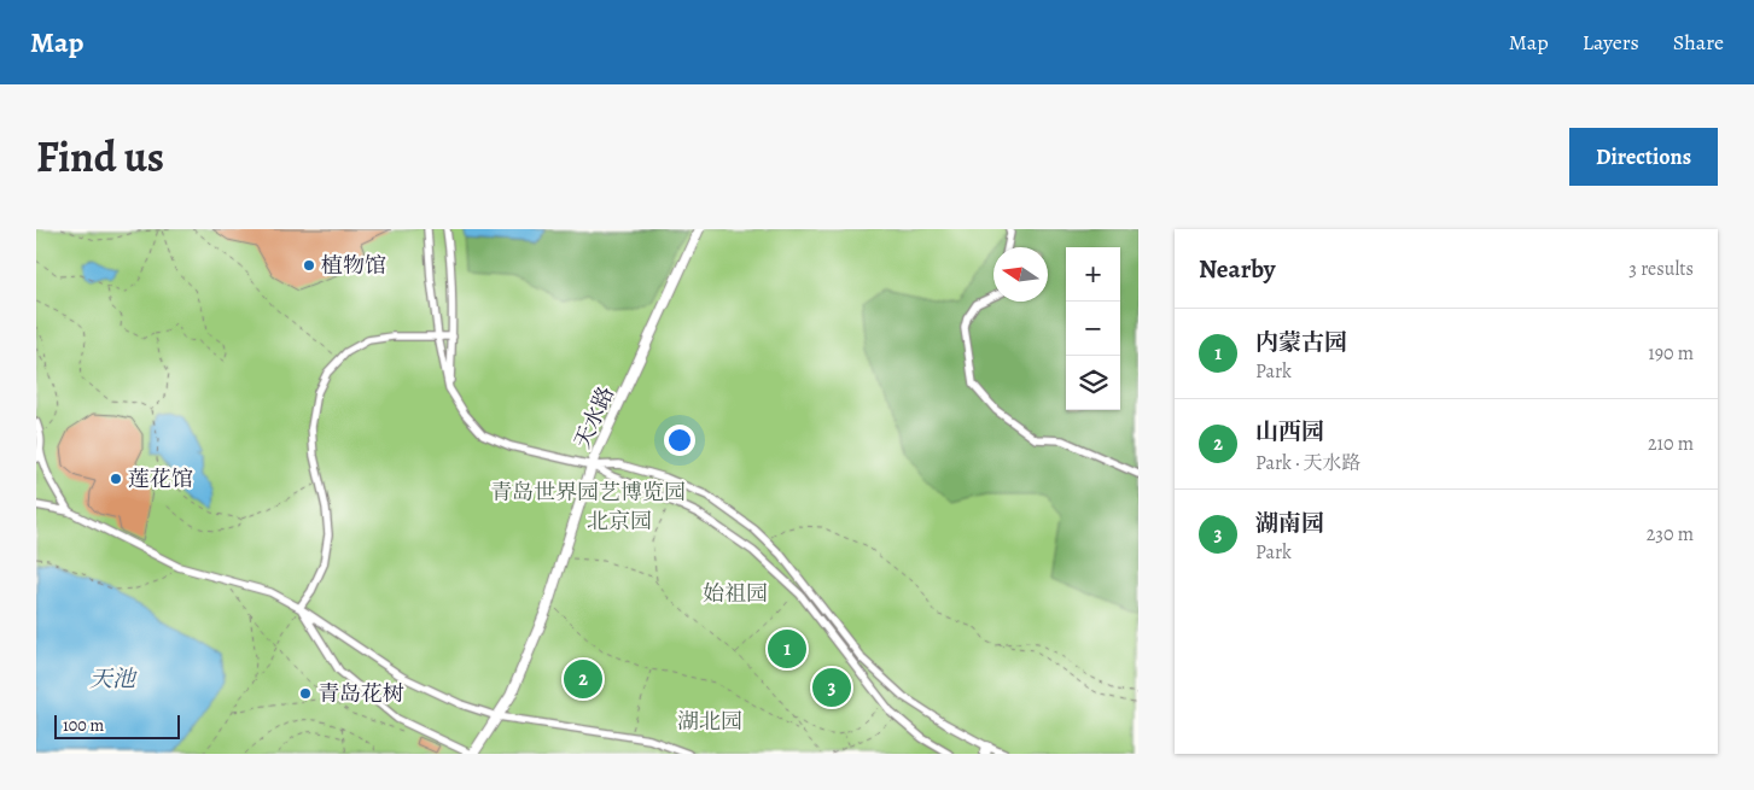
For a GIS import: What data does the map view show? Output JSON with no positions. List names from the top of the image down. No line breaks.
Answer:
{"streets":{"street":["天水路"]},"water":["天池"],"parks":["青岛世界园艺博览园","北京园","始祖园","湖北园"],"places":["植物馆","莲花馆","青岛花树"],"scale_bar":"100 m","north":"left","page":{"header":"Map","nav":["Map","Layers","Share"],"title":"Find us","buttons":"Directions","heading":["Nearby","3 results"],"map_buttons":["+","−"],"list":[{"mark":"1","name":"内蒙古园","note":"Park","value":"190 m"},{"mark":"2","name":"山西园","note":"Park · 天水路","value":"210 m"},{"mark":"3","name":"湖南园","note":"Park","value":"230 m"}],"pins":["1","2","3"],"scale":"100 m"}}
